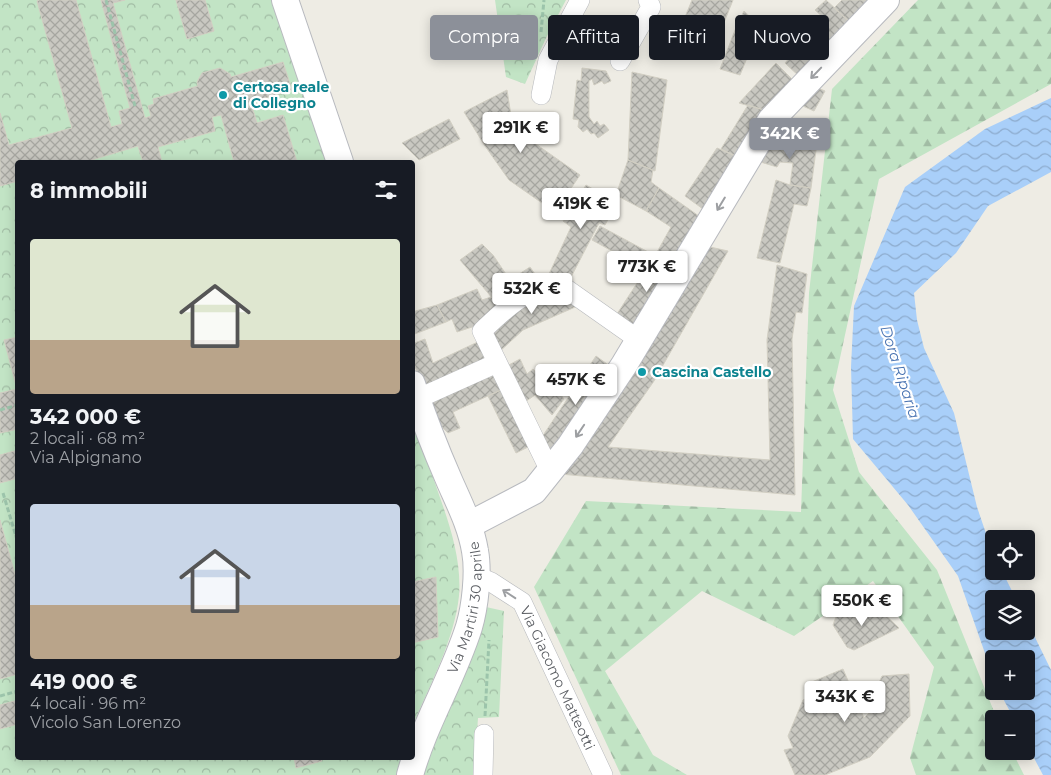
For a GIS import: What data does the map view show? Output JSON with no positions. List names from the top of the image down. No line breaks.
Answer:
{"streets":{"street":["Via Martiri 30 aprile","Via Giacomo Matteotti"]},"crossings":[["Via Martiri 30 aprile","Via Giacomo Matteotti"]],"one_way":["Via Giacomo Matteotti"],"water":["Dora Riparia"],"places":["Certosa reale di Collegno","Cascina Castello"],"page":{"chip":["Compra","Affitta","Filtri","Nuovo"],"price":["291K €","342K €","419K €","773K €","532K €","457K €","550K €","343K €"],"heading":"8 immobili","list":[{"name":"342 000 €","note":"2 locali · 68 m² · Via Alpignano"},{"name":"419 000 €","note":"4 locali · 96 m² · Vicolo San Lorenzo"}],"map_buttons":["+","−"]}}
